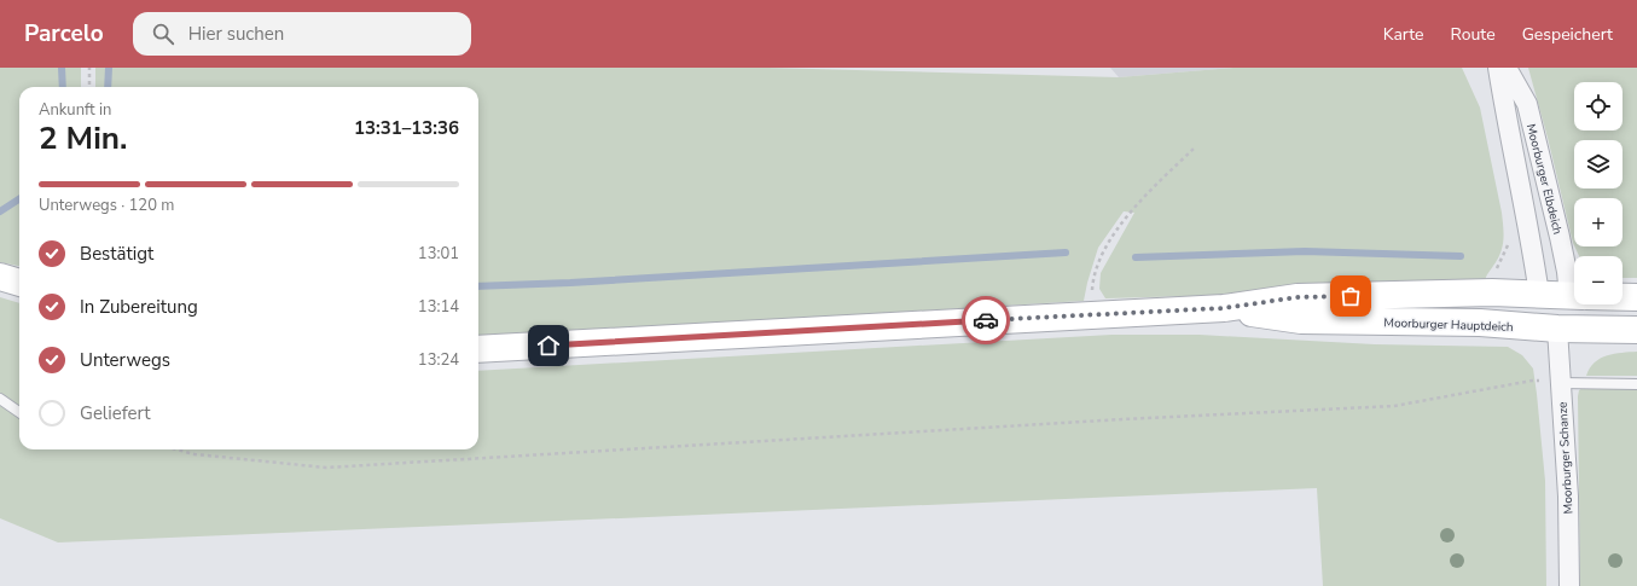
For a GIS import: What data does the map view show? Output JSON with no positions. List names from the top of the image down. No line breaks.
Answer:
{"streets":{"main road":["Moorburger Hauptdeich"],"street":["Moorburger Elbdeich","Moorburger Schanze"]},"crossings":[["Moorburger Elbdeich","Moorburger Hauptdeich"],["Moorburger Hauptdeich","Moorburger Schanze"]],"page":{"header":"Parcelo","search":"Hier suchen","nav":["Karte","Route","Gespeichert"],"map_buttons":["+","−"],"heading":["2 Min.","Ankunft in","13:31–13:36"],"bar":"Unterwegs · 120 m","list":[["Bestätigt","13:01"],["In Zubereitung","13:14"],["Unterwegs","13:24"],"Geliefert"]}}
